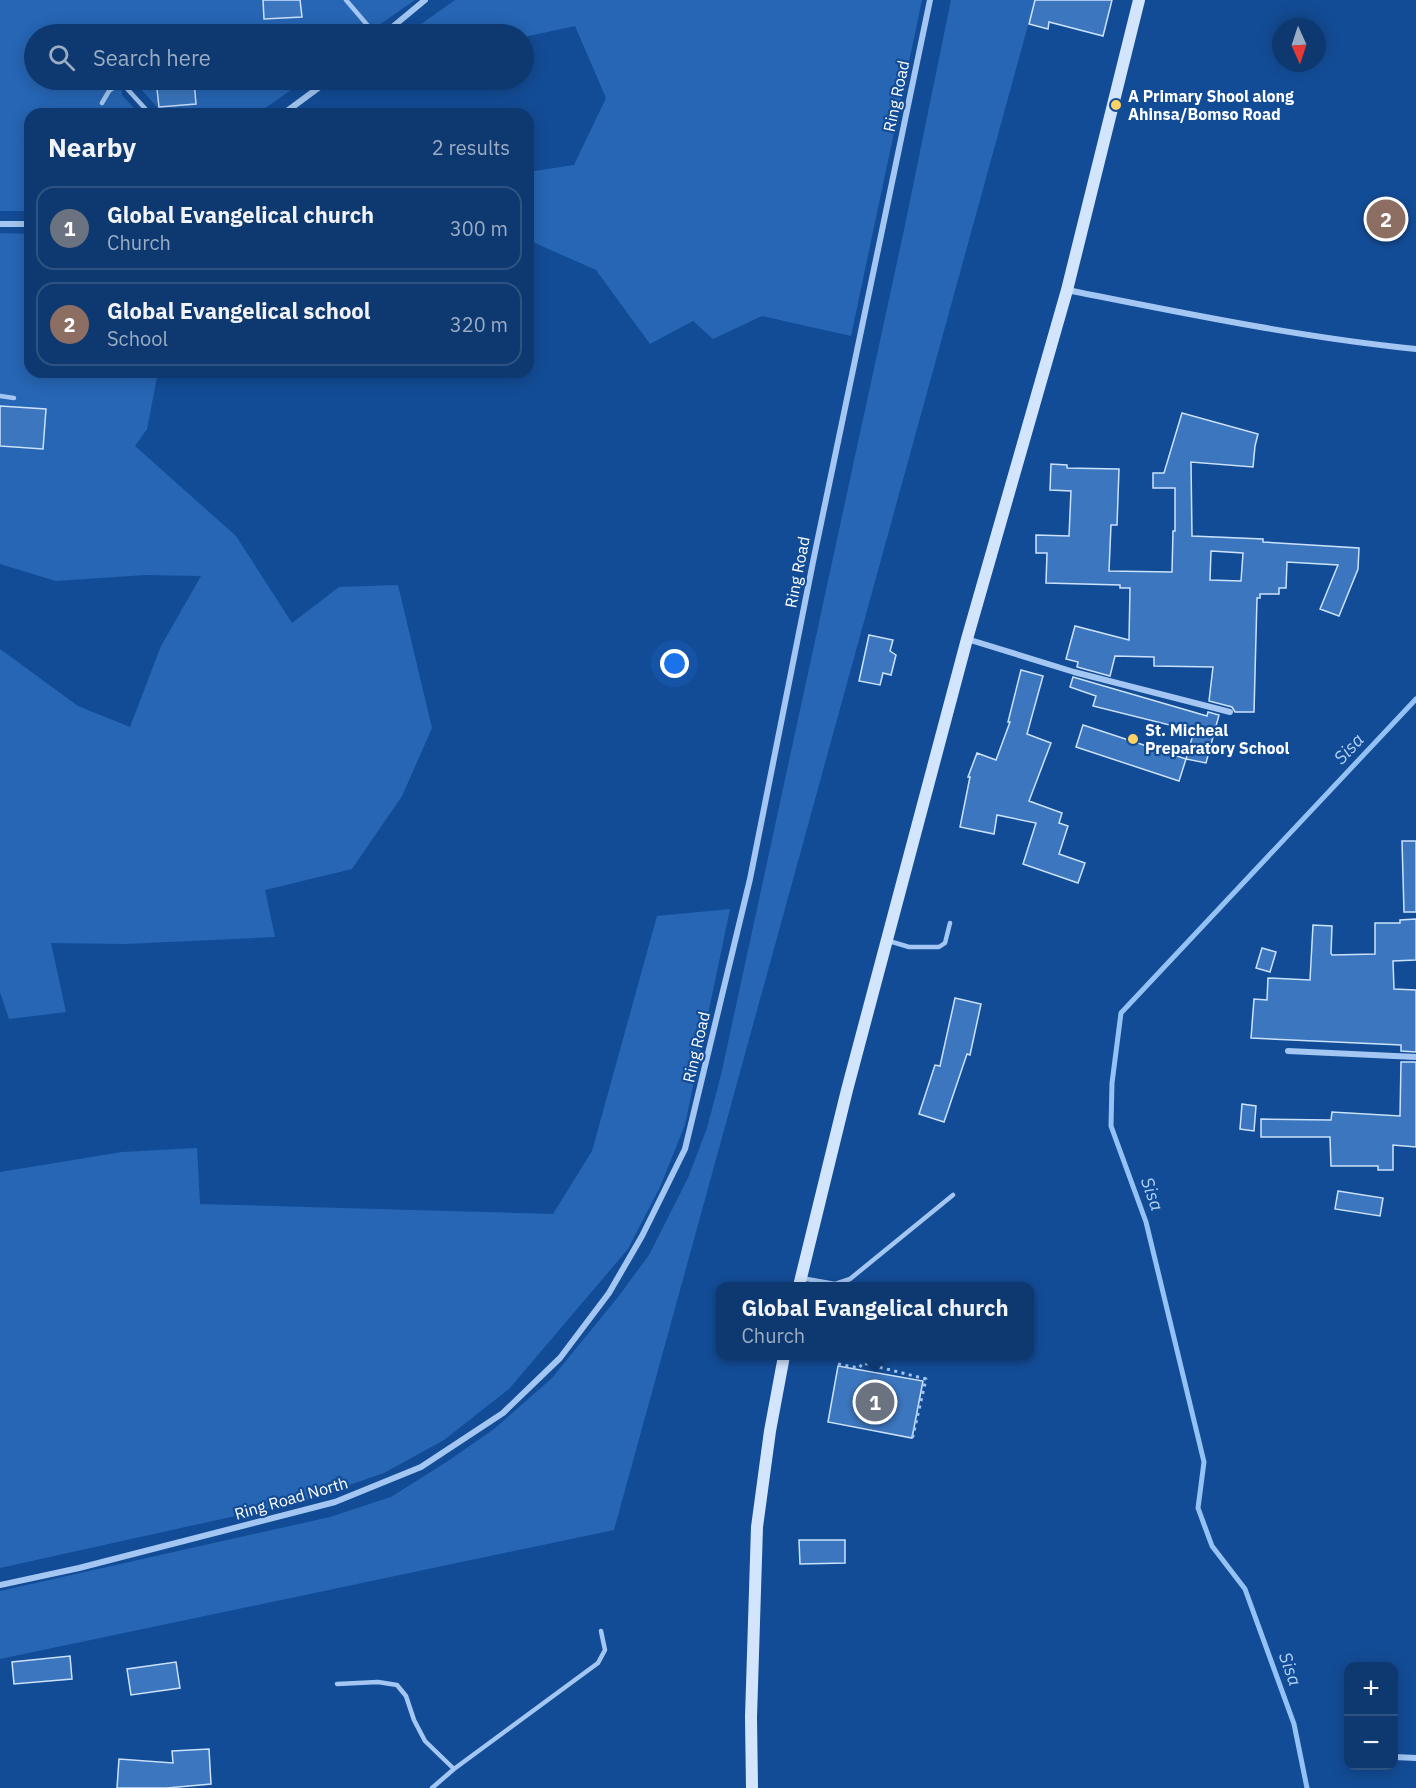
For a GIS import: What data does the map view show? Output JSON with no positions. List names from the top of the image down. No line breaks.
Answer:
{"streets":{"street":["Ring Road","Ring Road North"]},"crossings":[["Ring Road","Ring Road North"]],"water":["Sisa"],"places":["A Primary Shool along Ahinsa/Bomso Road","St. Micheal Preparatory School"],"north":"bottom","page":{"search":"Search here","heading":["Nearby","2 results"],"list":[{"mark":"1","name":"Global Evangelical church","note":"Church","value":"300 m"},{"mark":"2","name":"Global Evangelical school","note":"School","value":"320 m"}],"pins":["2","1"],"popup":["Global Evangelical church","Church"],"map_buttons":["+","−"]}}
